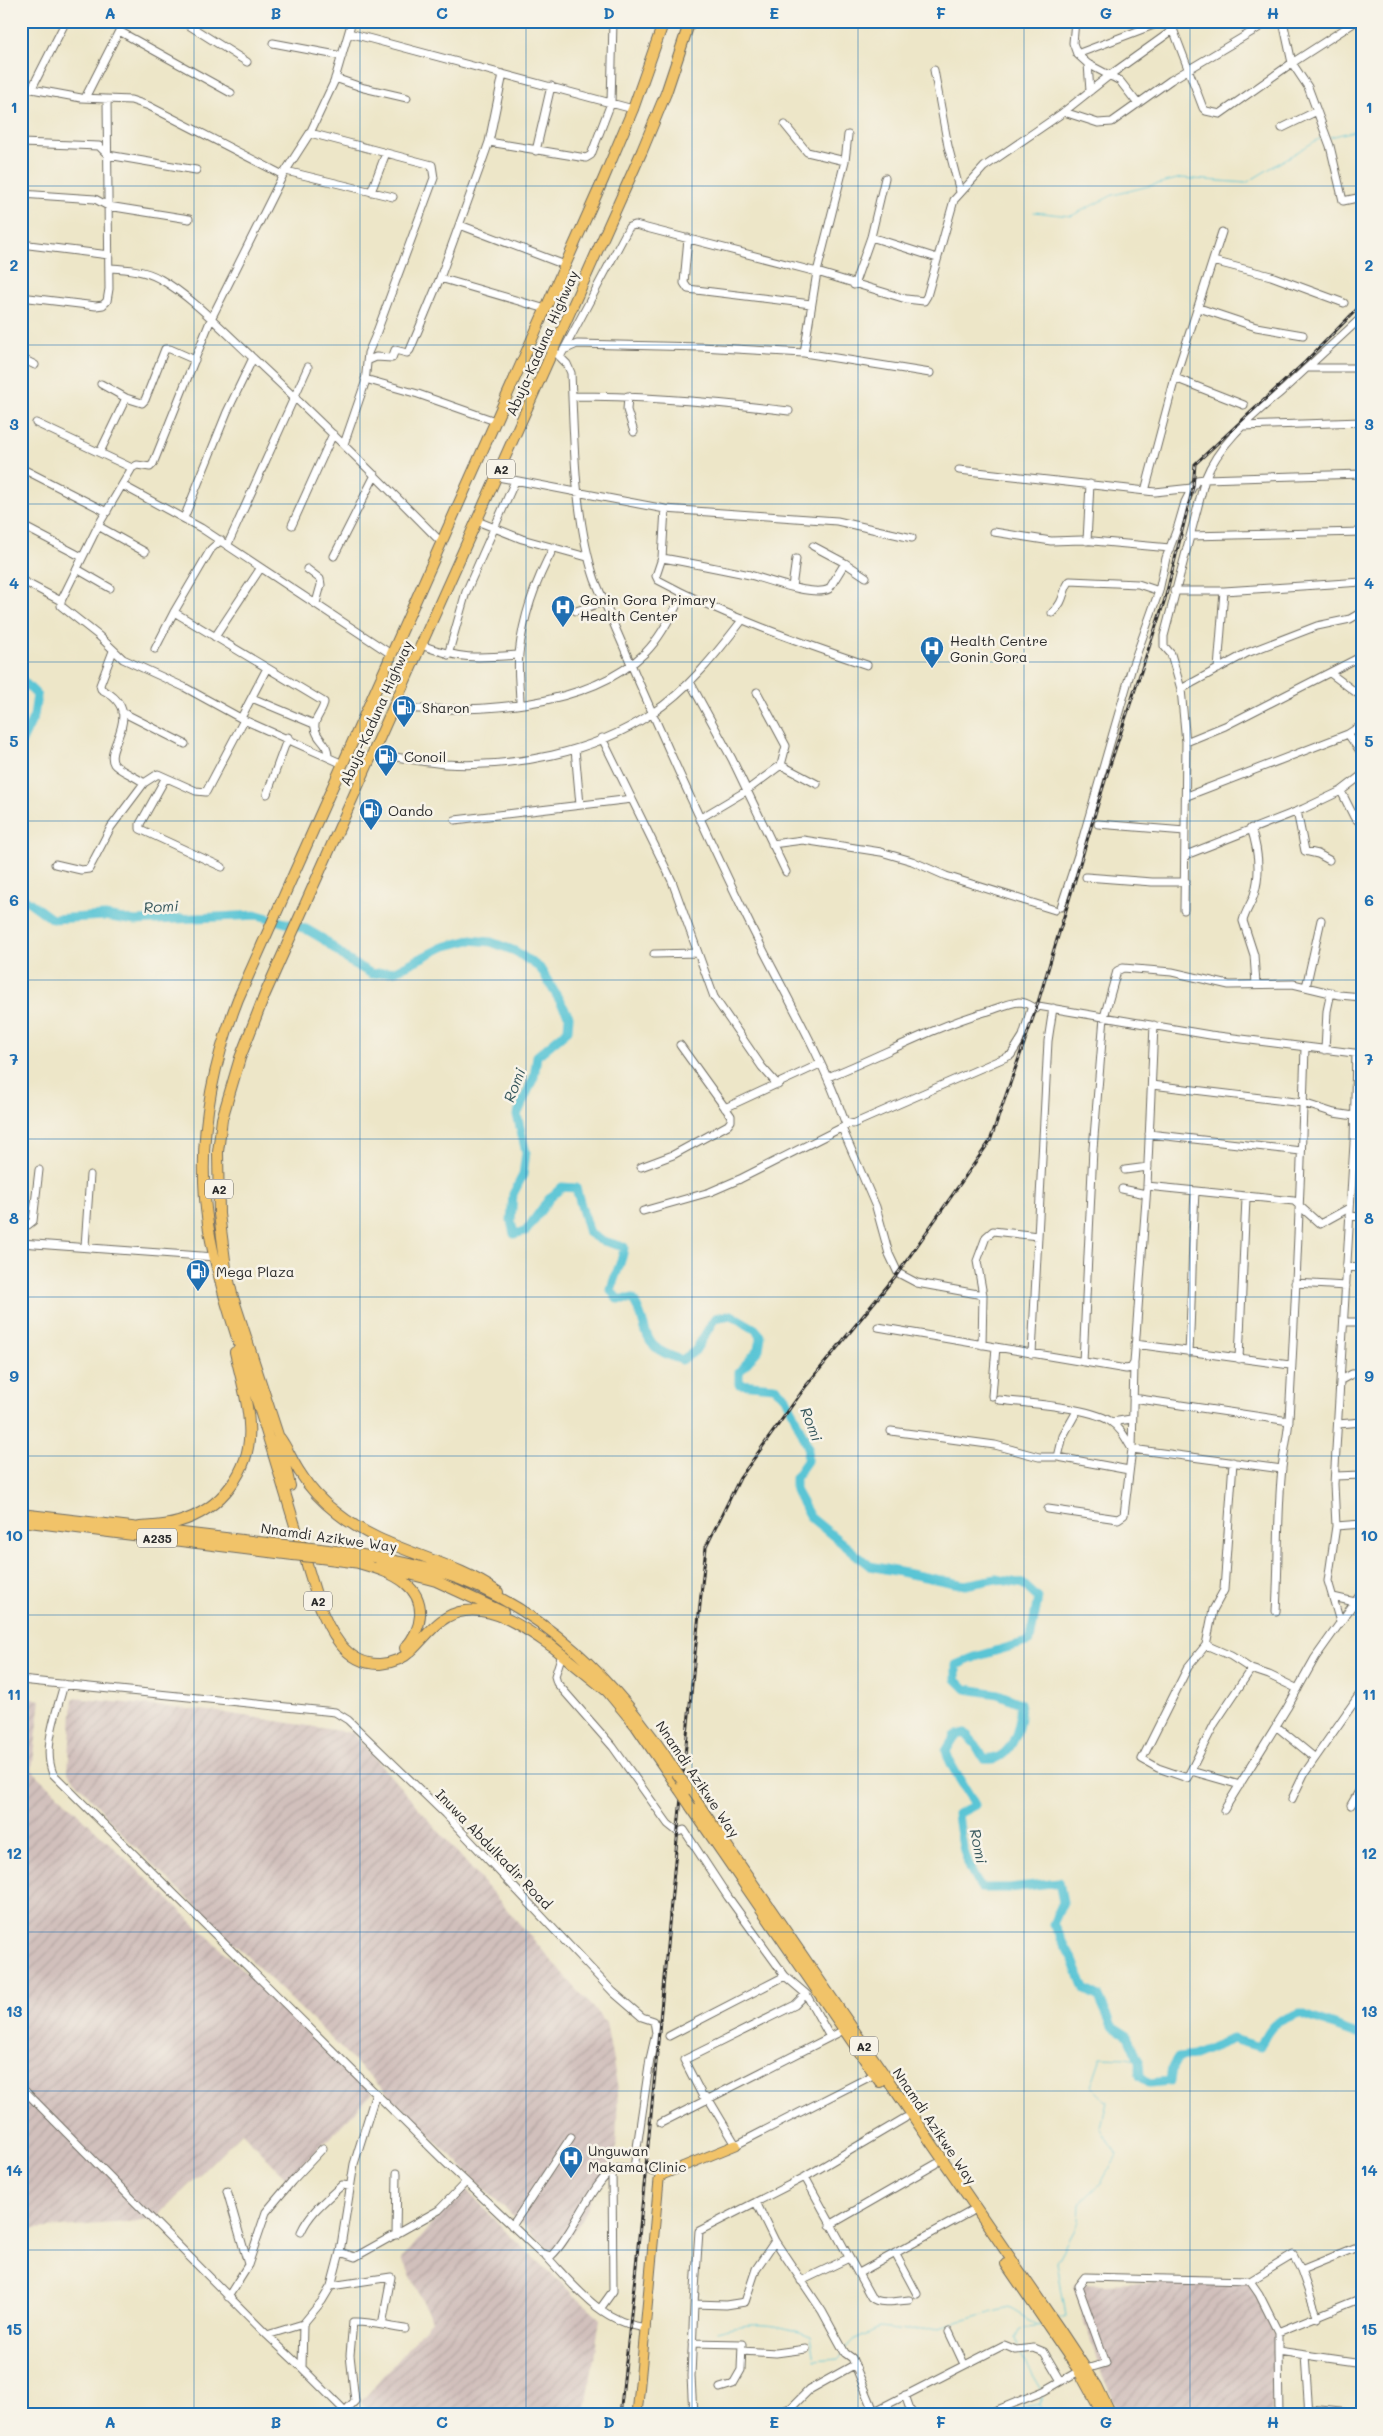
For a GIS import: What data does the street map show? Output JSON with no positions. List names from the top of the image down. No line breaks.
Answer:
{"streets":{"highway":["Abuja-Kaduna Highway","A2","Nnamdi Azikwe Way","A235"],"street":["Inuwa Abdulkadir Road"]},"crossings":[["Abuja-Kaduna Highway","A2"],["A2","Nnamdi Azikwe Way"]],"water":["Romi"],"places":{"hospital":["Gonin Gora Primary Health Center","Health Centre Gonin Gora","Unguwan Makama Clinic"],"fuel station":["Sharon","Conoil","Oando","Mega Plaza"]},"grid":{"columns":["A","B","C","D","E","F","G","H"],"rows":["1","2","3","4","5","6","7","8","9","10","11","12","13","14","15"]}}
